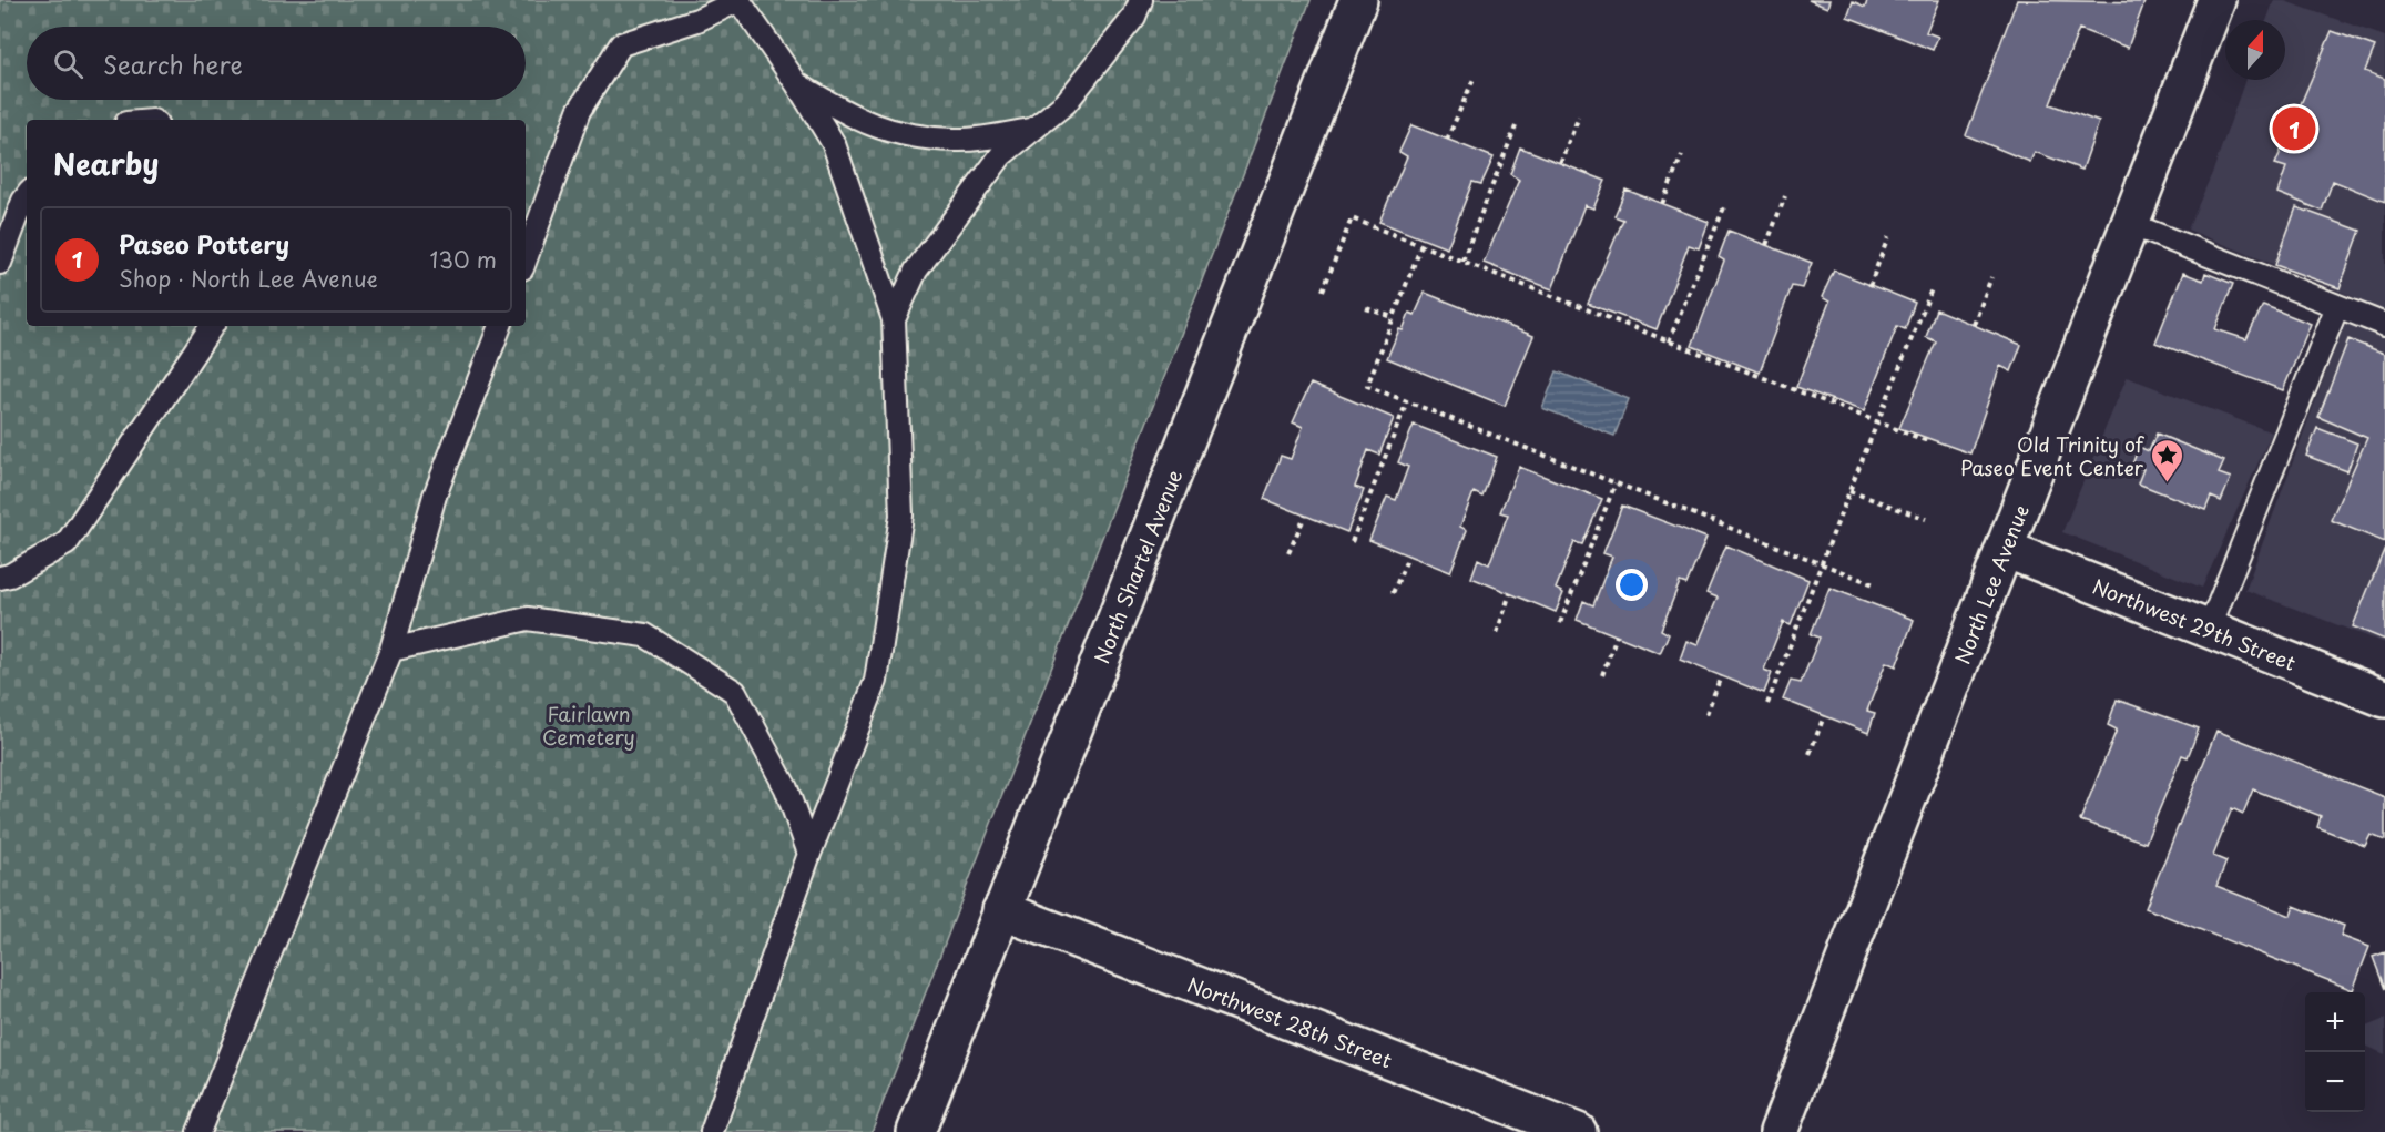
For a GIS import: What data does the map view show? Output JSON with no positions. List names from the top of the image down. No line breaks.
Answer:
{"streets":{"street":["North Shartel Avenue","North Lee Avenue","Northwest 29th Street","Northwest 28th Street"]},"crossings":[["North Shartel Avenue","Northwest 28th Street"],["North Lee Avenue","Northwest 29th Street"]],"parks":["Fairlawn Cemetery"],"places":{"place":["Old Trinity of Paseo Event Center"]},"north":"top","page":{"search":"Search here","pins":"1","heading":"Nearby","list":[{"mark":"1","name":"Paseo Pottery","note":"Shop · North Lee Avenue","value":"130 m"}],"map_buttons":["+","−"]}}
